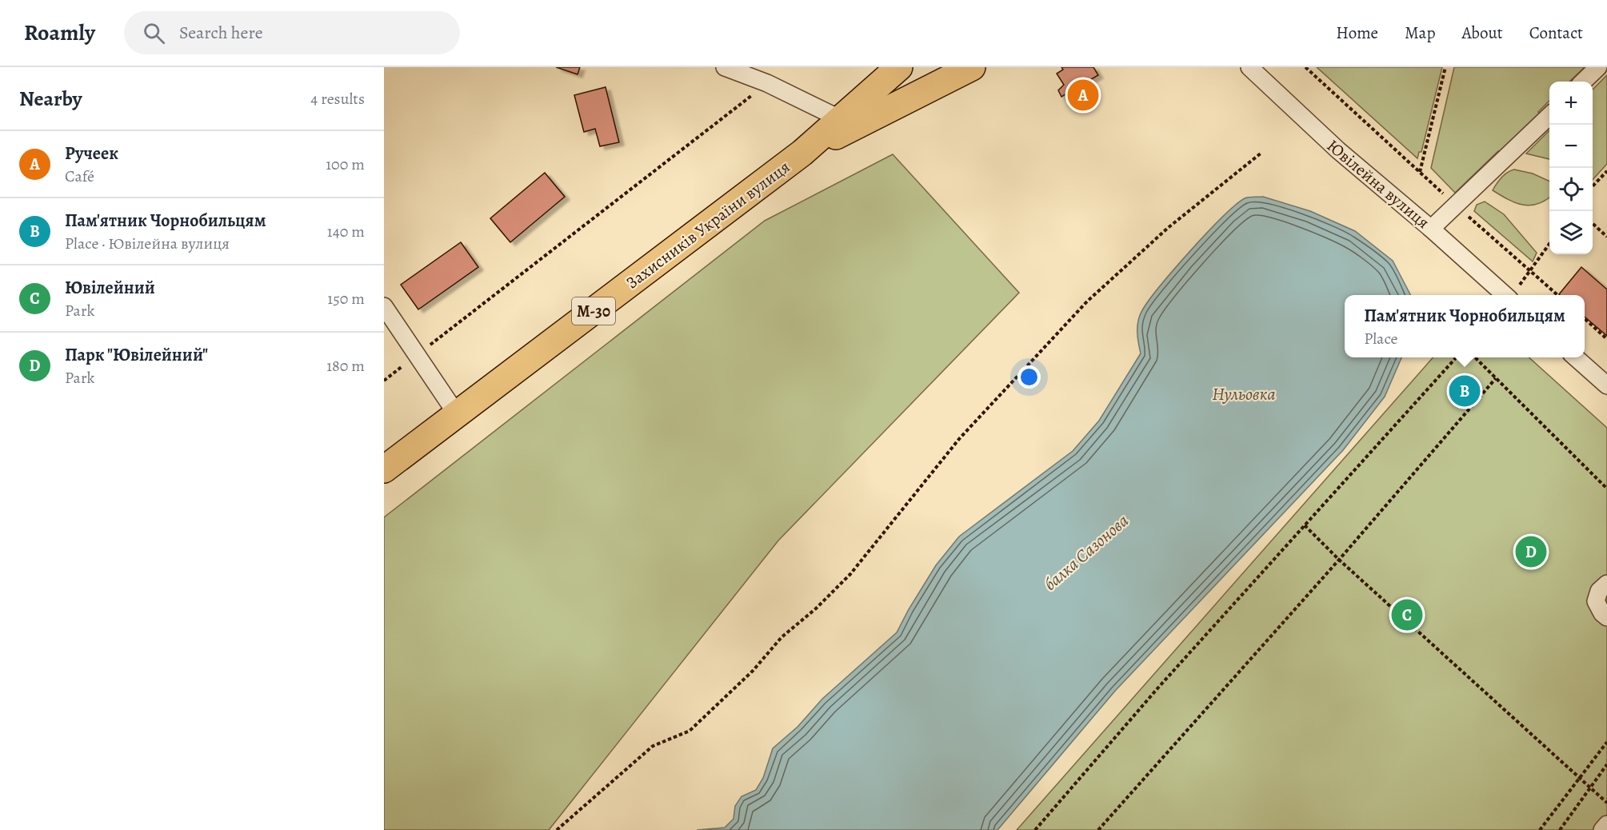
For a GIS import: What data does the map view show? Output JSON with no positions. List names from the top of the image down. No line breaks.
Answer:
{"streets":{"highway":["Захисників України вулиця","М-30"],"street":["Ювілейна вулиця"]},"water":["Нульовка","балка Сазонова"],"page":{"header":"Roamly","search":"Search here","nav":["Home","Map","About","Contact"],"heading":["Nearby","4 results"],"pins":["A","B","D","C"],"map_buttons":["+","−"],"list":[{"mark":"A","name":"Ручеек","note":"Café","value":"100 m"},{"mark":"B","name":"Пам'ятник Чорнобильцям","note":"Place · Ювілейна вулиця","value":"140 m"},{"mark":"C","name":"Ювілейний","note":"Park","value":"150 m"},{"mark":"D","name":"Парк \"Ювілейний\"","note":"Park","value":"180 m"}],"popup":["Пам'ятник Чорнобильцям","Place"]}}
